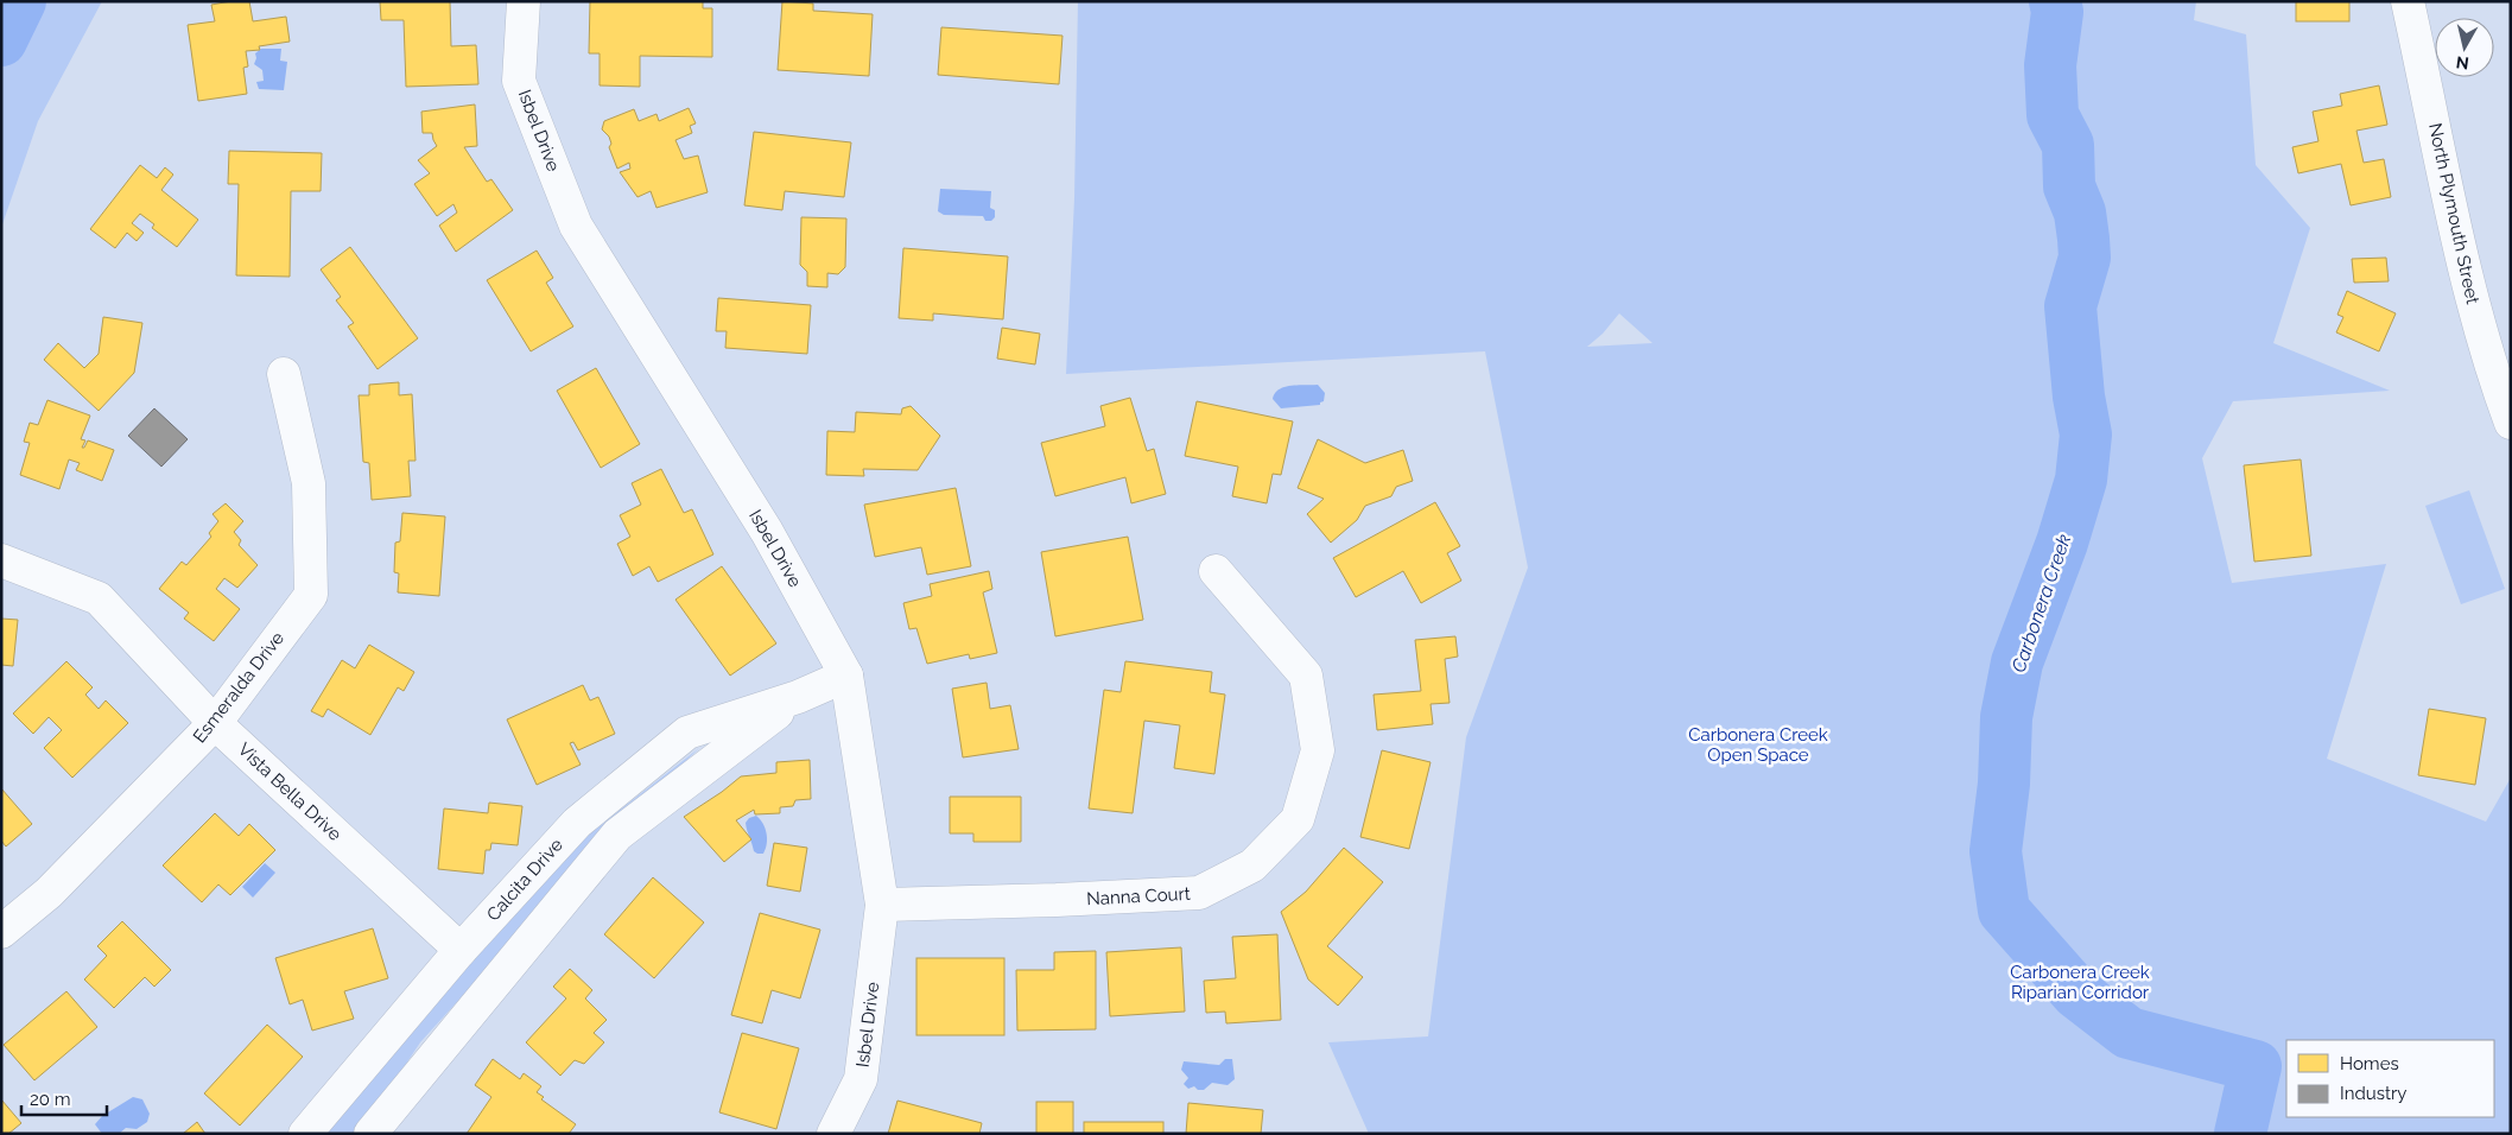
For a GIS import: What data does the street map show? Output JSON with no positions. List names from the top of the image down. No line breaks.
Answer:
{"streets":{"street":["Isbel Drive","North Plymouth Street","Esmeralda Drive","Vista Bella Drive","Calcita Drive","Nanna Court"]},"crossings":[["Isbel Drive","Calcita Drive"],["Isbel Drive","Nanna Court"],["Esmeralda Drive","Vista Bella Drive"],["Vista Bella Drive","Calcita Drive"]],"water":["Carbonera Creek"],"parks":["Carbonera Creek Open Space","Carbonera Creek Riparian Corridor"],"legend":["Homes","Industry"],"scale_bar":"20 m","north":"bottom"}
